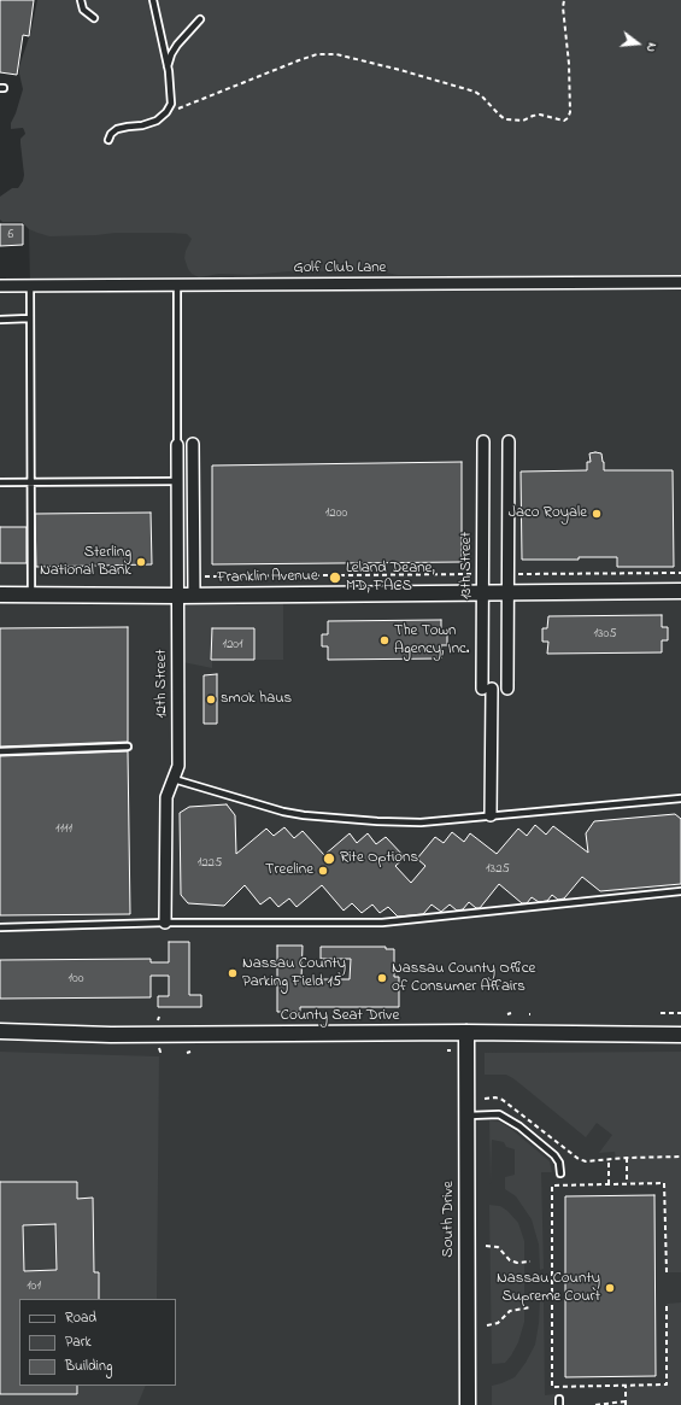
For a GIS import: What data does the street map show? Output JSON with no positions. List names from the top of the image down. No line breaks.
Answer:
{"streets":{"street":["Golf Club Lane","13th Street","Franklin Avenue","12th Street","County Seat Drive","South Drive"]},"crossings":[["13th Street","Franklin Avenue"],["Franklin Avenue","12th Street"],["County Seat Drive","South Drive"]],"places":["Jaco Royale","Sterling National Bank","Leland Deane, MD, FACS","The Town Agency, Inc.","smok haus","Rite Options","Treeline","Nassau County Parking Field 15","Nassau County Office of Consumer Affairs","Nassau County Supreme Court"],"house_numbers":["6","1200","1305","1201","1111","1225","1325","100","101"],"legend":["Road","Park","Building"],"north":"right"}
